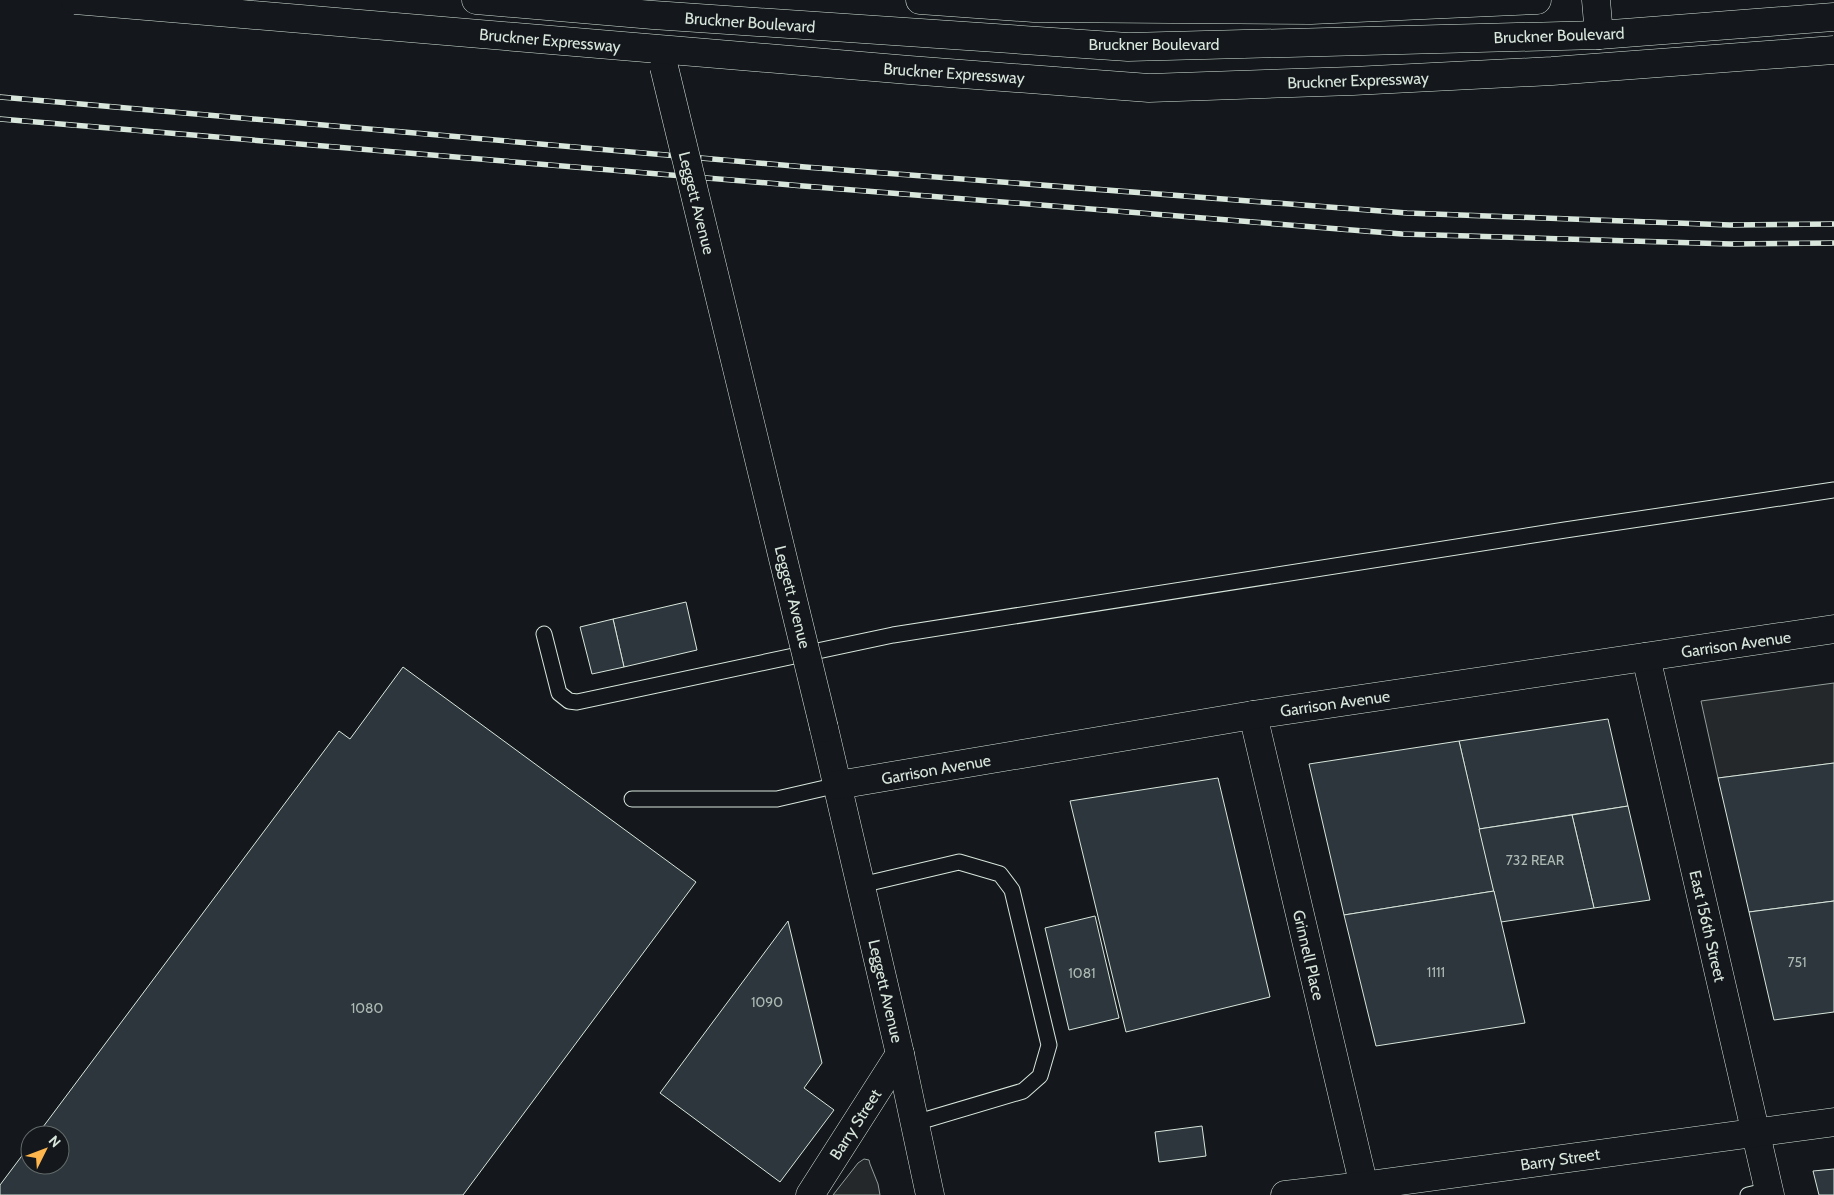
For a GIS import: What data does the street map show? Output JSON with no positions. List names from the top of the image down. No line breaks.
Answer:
{"streets":{"main road":["Bruckner Boulevard","Bruckner Expressway","Leggett Avenue","Garrison Avenue","East 156th Street","Grinnell Place","Barry Street"]},"crossings":[["Bruckner Boulevard","Leggett Avenue"],["Leggett Avenue","Garrison Avenue"],["Leggett Avenue","Barry Street"],["Garrison Avenue","East 156th Street"],["Garrison Avenue","Grinnell Place"],["East 156th Street","Barry Street"],["Grinnell Place","Barry Street"]],"house_numbers":["732 REAR","751","1111","1081","1090","1080"],"north":"top right"}
